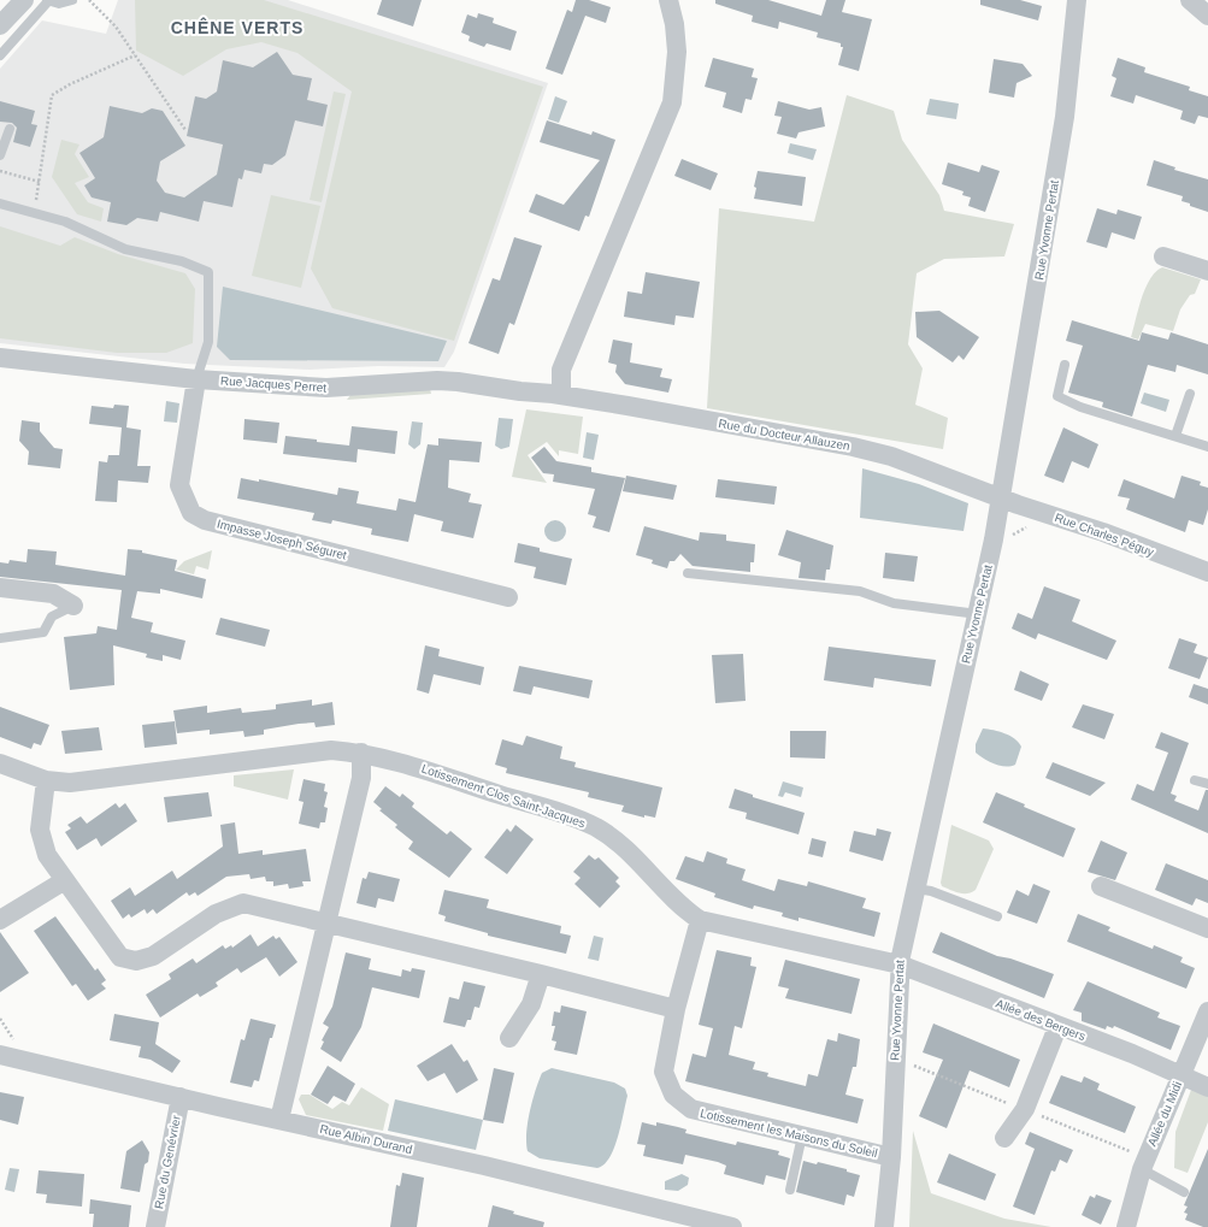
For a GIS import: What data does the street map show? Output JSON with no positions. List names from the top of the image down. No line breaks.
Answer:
{"streets":{"street":["Rue Yvonne Pertat","Rue Jacques Perret","Rue du Docteur Allauzen","Rue Charles Péguy","Impasse Joseph Séguret","Lotissement Clos Saint-Jacques","Allée des Bergers","Allée du Midi","Lotissement les Maisons du Soleil","Rue Albin Durand","Rue du Genévrier"]},"crossings":[["Rue Yvonne Pertat","Rue du Docteur Allauzen"],["Rue Yvonne Pertat","Rue Charles Péguy"],["Rue Yvonne Pertat","Allée des Bergers"],["Rue Yvonne Pertat","Lotissement les Maisons du Soleil"],["Rue Jacques Perret","Rue du Docteur Allauzen"],["Rue Jacques Perret","Impasse Joseph Séguret"],["Rue du Docteur Allauzen","Rue Charles Péguy"],["Lotissement Clos Saint-Jacques","Lotissement les Maisons du Soleil"],["Allée des Bergers","Allée du Midi"],["Rue Albin Durand","Rue du Genévrier"]],"districts":["CHÊNE VERTS"]}
